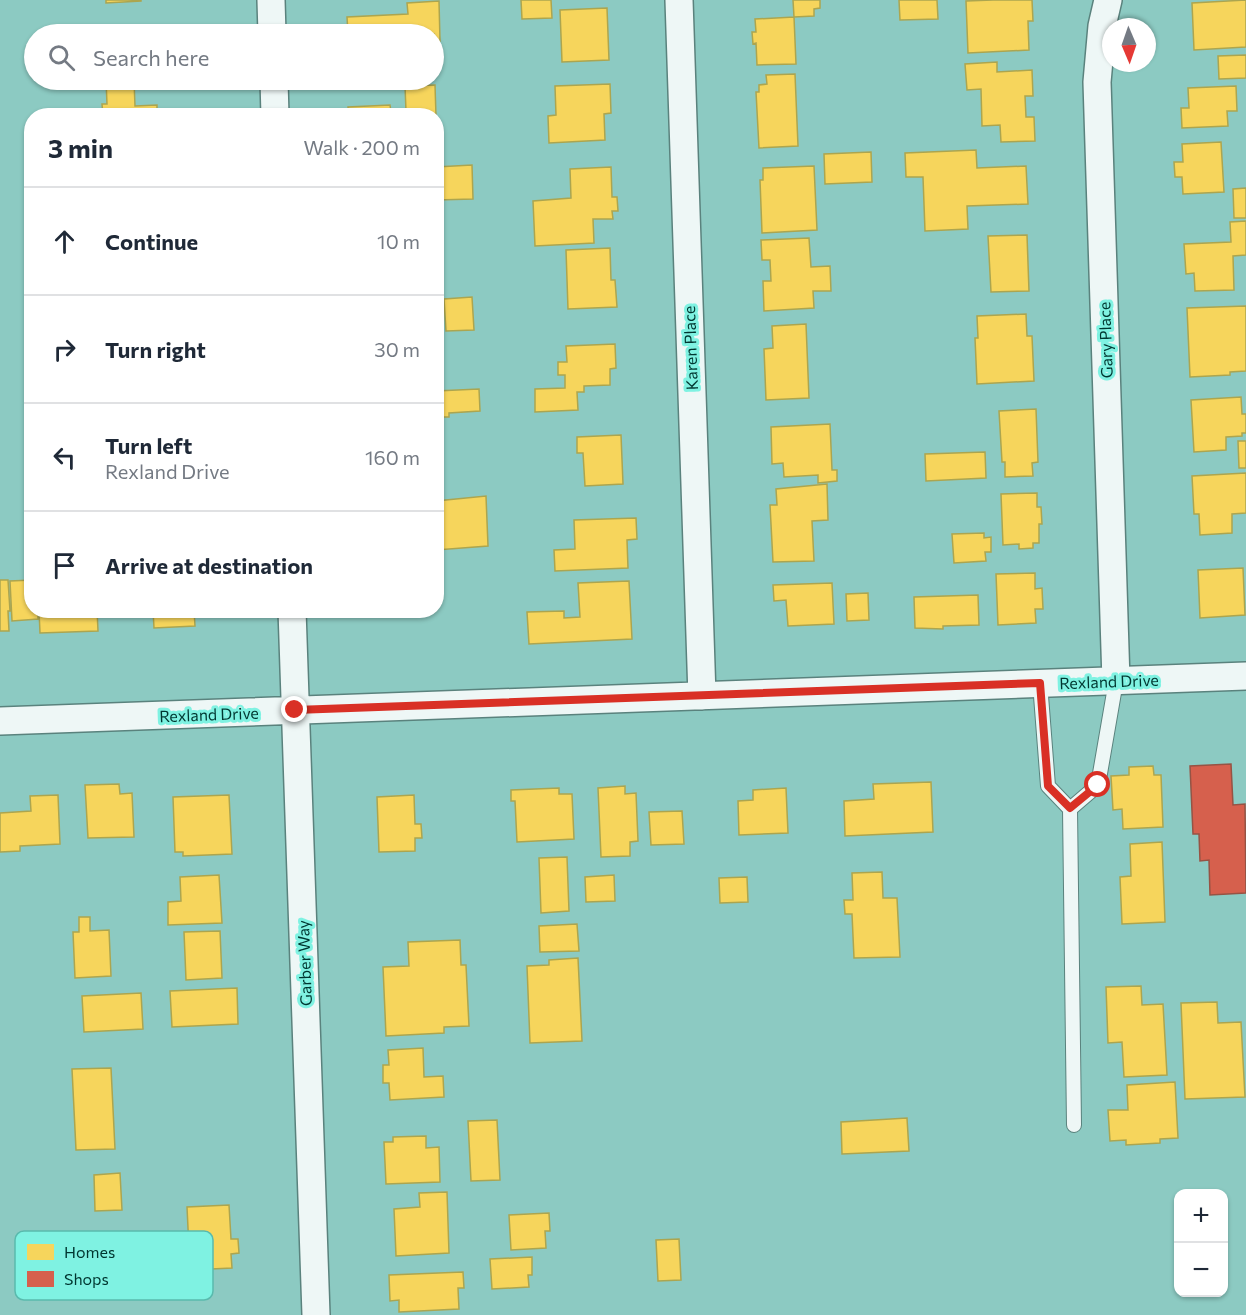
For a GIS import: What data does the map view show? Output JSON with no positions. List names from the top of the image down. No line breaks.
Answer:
{"streets":{"street":["Gary Place","Karen Place","Rexland Drive","Garber Way"]},"crossings":[["Gary Place","Rexland Drive"],["Karen Place","Rexland Drive"],["Rexland Drive","Garber Way"]],"legend":["Homes","Shops"],"north":"bottom","page":{"search":"Search here","heading":["3 min","Walk · 200 m"],"list":[["Continue","10 m"],["Turn right","30 m"],["Turn left","Rexland Drive","160 m"],"Arrive at destination"],"map_buttons":["+","−"]}}
